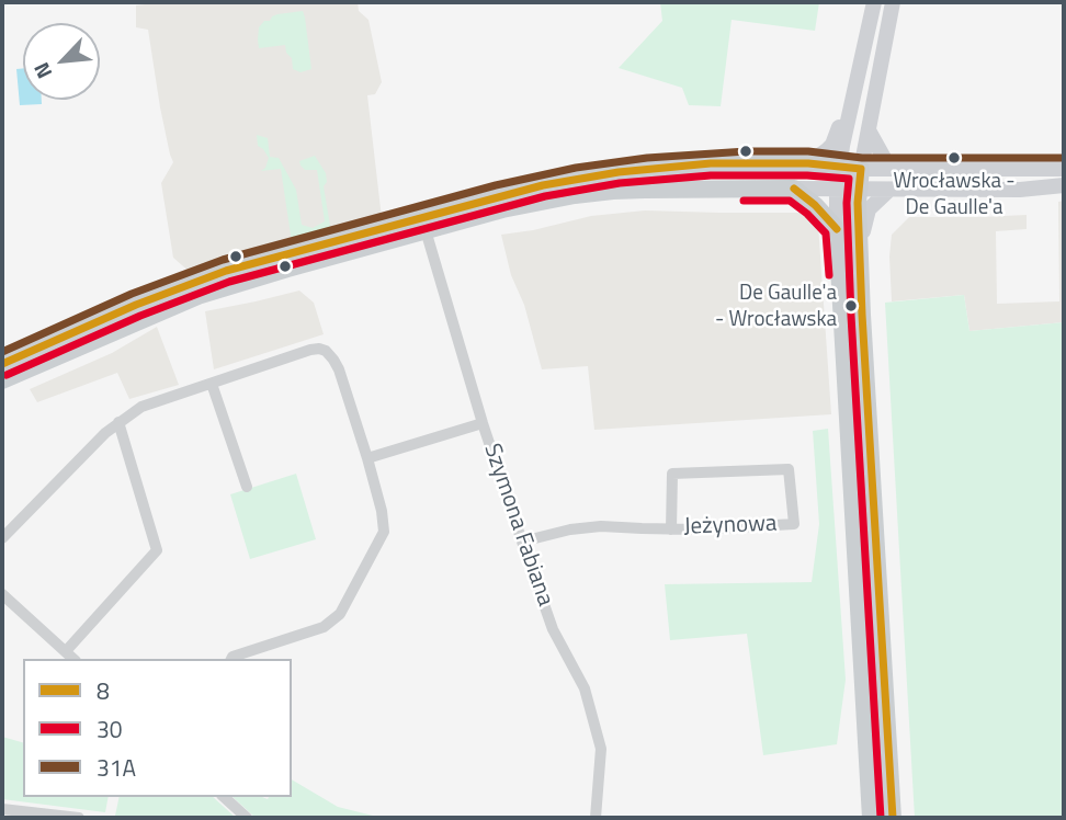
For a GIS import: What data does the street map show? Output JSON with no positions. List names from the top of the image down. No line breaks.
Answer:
{"streets":{"street":["Szymona Fabiana","Jeżynowa"]},"crossings":[["Szymona Fabiana","Jeżynowa"]],"places":["Wrocławska - De Gaulle'a","De Gaulle'a - Wrocławska"],"lines":["transit line 31A","transit line 8","transit line 30"],"legend":["8","30","31A"],"north":"bottom left"}
